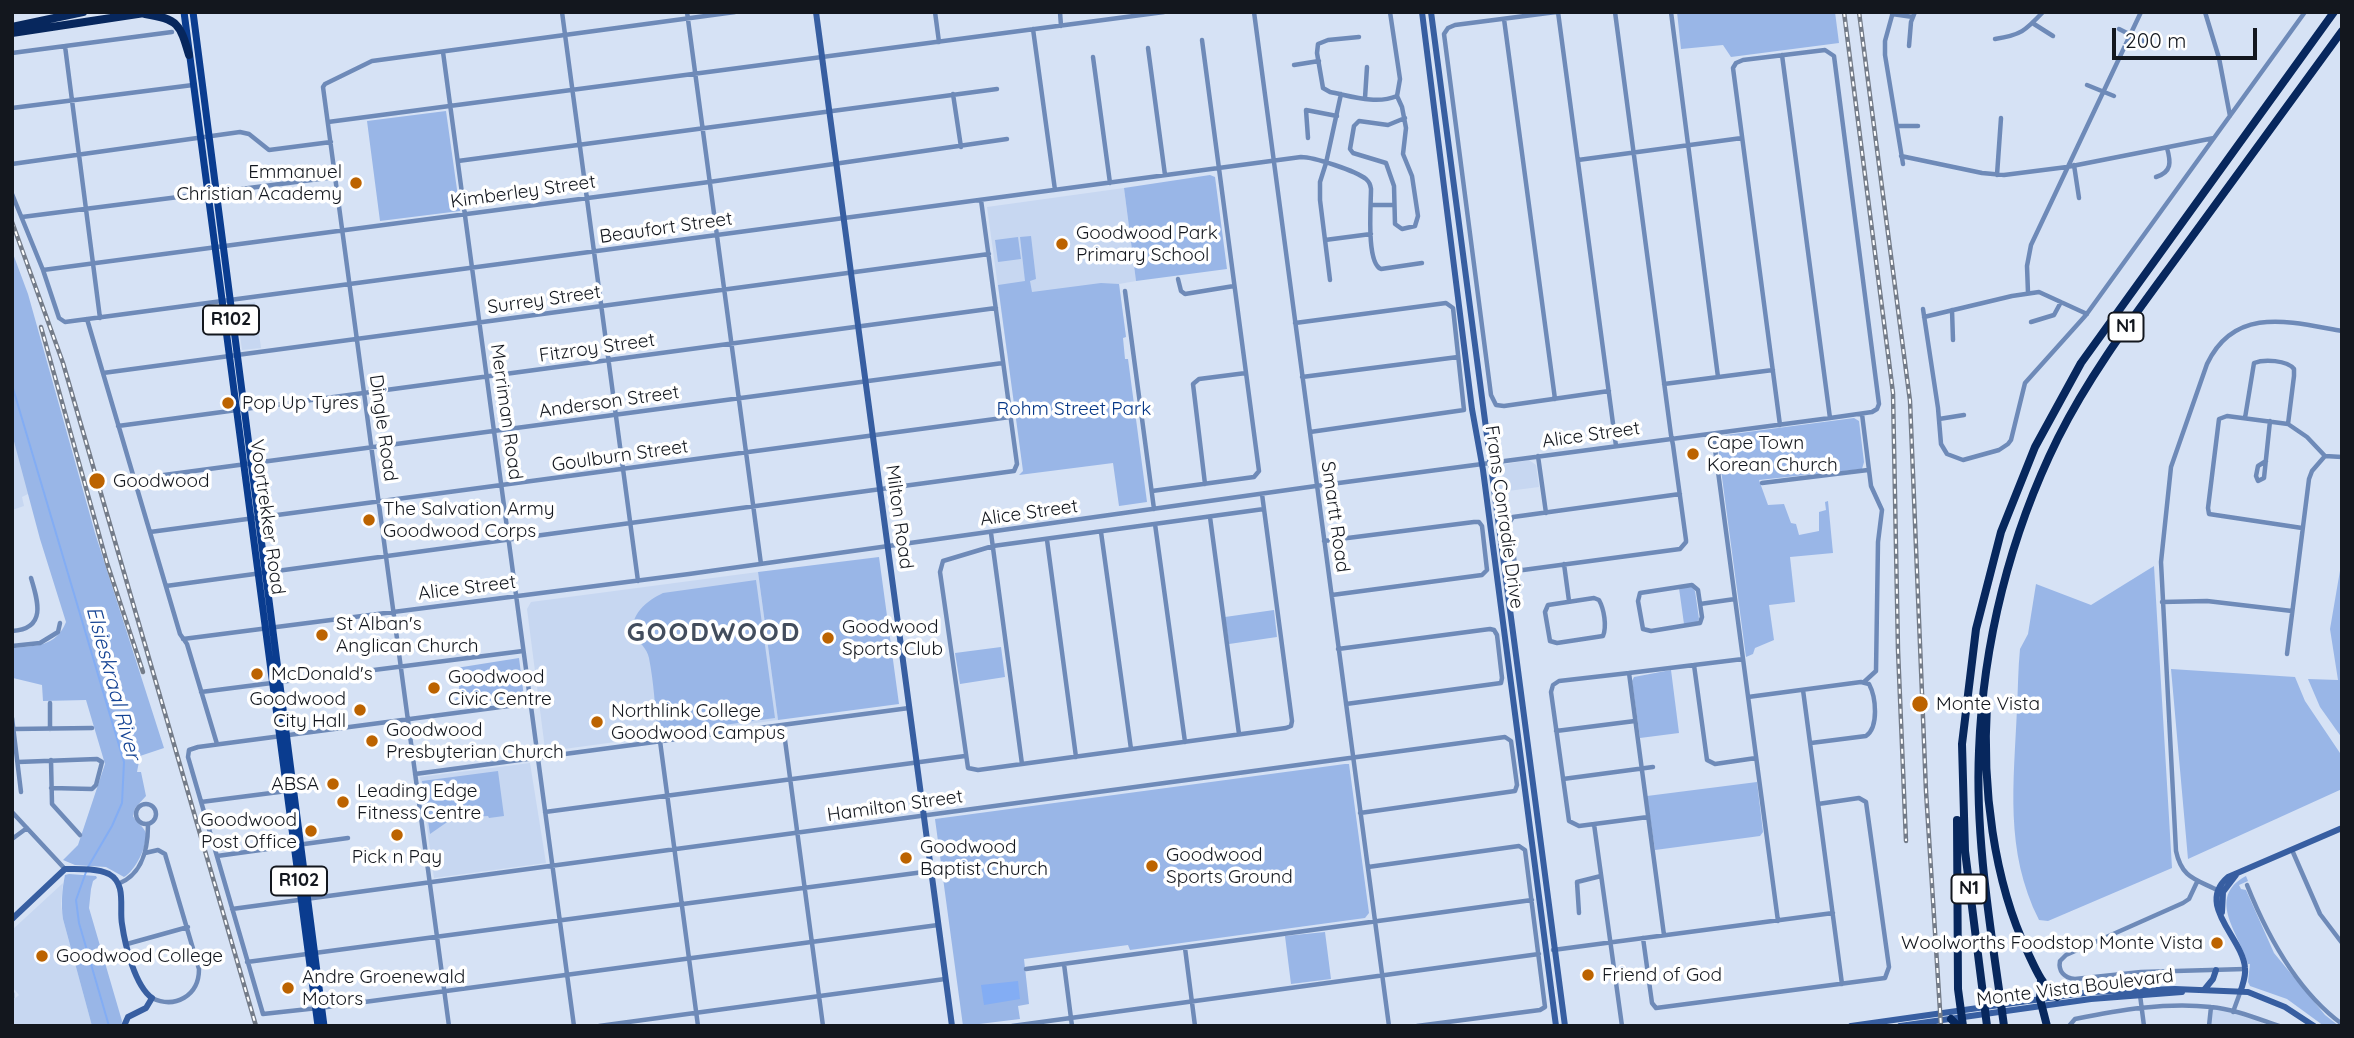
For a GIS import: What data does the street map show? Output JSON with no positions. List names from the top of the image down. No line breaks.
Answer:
{"streets":{"highway":["N1"],"main road":["R102","Voortrekker Road","Milton Road","Frans Conradie Drive","Monte Vista Boulevard"],"street":["Kimberley Street","Beaufort Street","Surrey Street","Fitzroy Street","Anderson Street","Merriman Road","Dingle Road","Alice Street","Goulburn Street","Smartt Road","Hamilton Street"]},"crossings":[["Kimberley Street","Beaufort Street"],["Kimberley Street","Merriman Road"],["Kimberley Street","Dingle Road"],["Kimberley Street","Voortrekker Road"],["Kimberley Street","Milton Road"],["Beaufort Street","Merriman Road"],["Beaufort Street","Dingle Road"],["Beaufort Street","Voortrekker Road"],["Beaufort Street","Milton Road"],["Beaufort Street","Smartt Road"],["Surrey Street","Merriman Road"],["Surrey Street","Dingle Road"],["Surrey Street","Voortrekker Road"],["Surrey Street","Milton Road"],["Fitzroy Street","Merriman Road"],["Fitzroy Street","Dingle Road"],["Fitzroy Street","Voortrekker Road"],["Fitzroy Street","Milton Road"],["Anderson Street","Merriman Road"],["Anderson Street","Dingle Road"],["Anderson Street","Voortrekker Road"],["Anderson Street","Milton Road"],["Merriman Road","Dingle Road"],["Merriman Road","Alice Street"],["Merriman Road","Goulburn Street"],["Merriman Road","Hamilton Street"],["Dingle Road","Alice Street"],["Dingle Road","Goulburn Street"],["Dingle Road","Hamilton Street"],["Alice Street","Voortrekker Road"],["Alice Street","Milton Road"],["Alice Street","Smartt Road"],["Alice Street","Frans Conradie Drive"],["Goulburn Street","Voortrekker Road"],["Goulburn Street","Milton Road"],["Voortrekker Road","Hamilton Street"],["Milton Road","Hamilton Street"],["Smartt Road","Hamilton Street"]],"districts":["GOODWOOD"],"water":["Elsieskraal River"],"parks":["Rohm Street Park"],"places":["Emmanuel Christian Academy","Goodwood Park Primary School","Pop Up Tyres","Cape Town Korean Church","Goodwood","The Salvation Army Goodwood Corps","St Alban's Anglican Church","Goodwood Sports Club","McDonald's","Goodwood Civic Centre","Monte Vista","Goodwood City Hall","Northlink College Goodwood Campus","Goodwood Presbyterian Church","ABSA","Leading Edge Fitness Centre","Goodwood Post Office","Pick n Pay","Goodwood Baptist Church","Goodwood Sports Ground","Woolworths Foodstop Monte Vista","Goodwood College","Friend of God","Andre Groenewald Motors"],"scale_bar":"200 m"}
